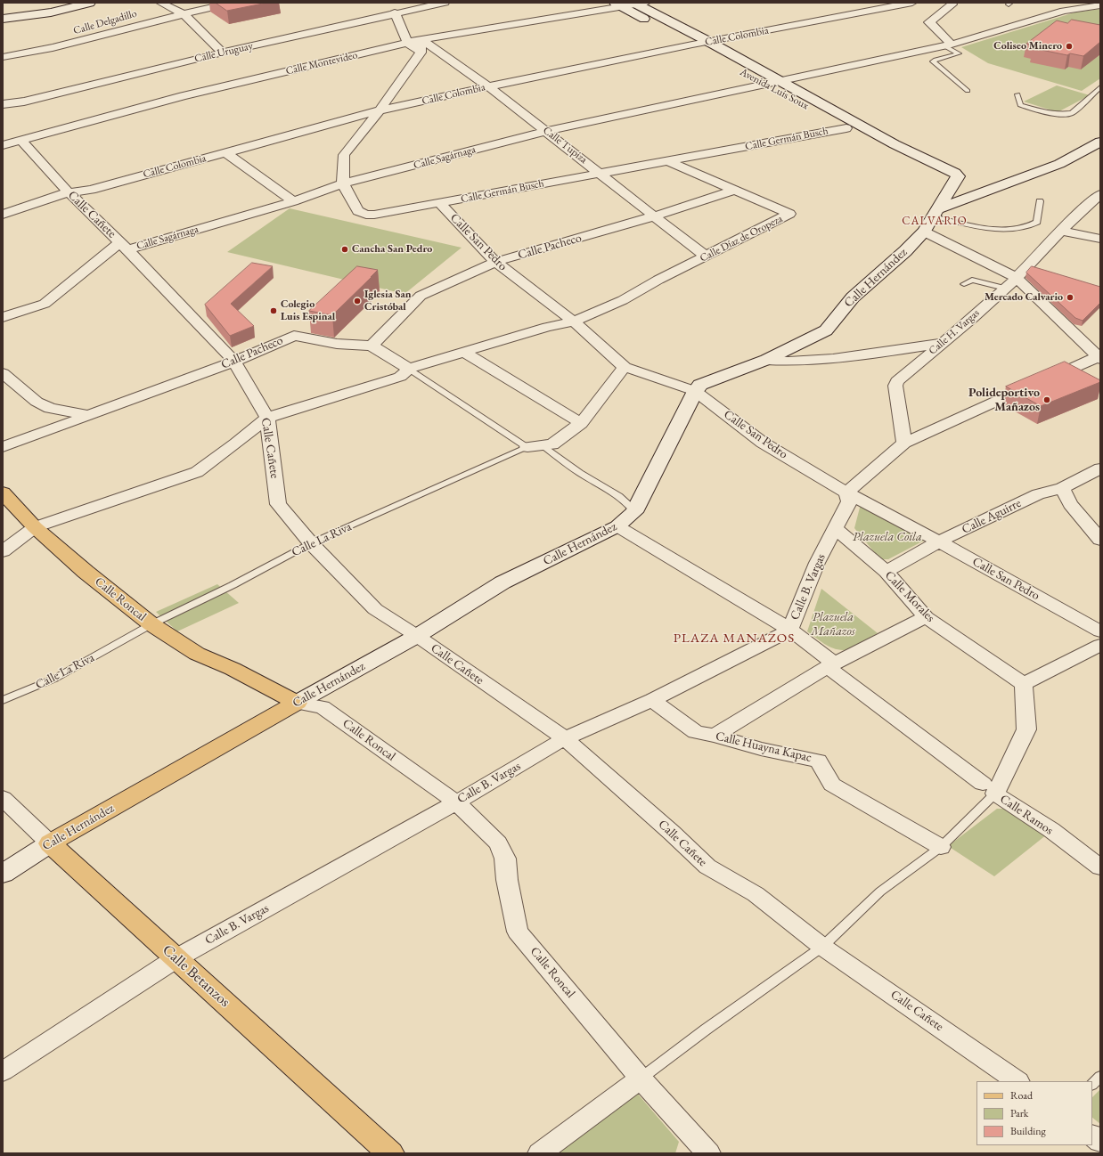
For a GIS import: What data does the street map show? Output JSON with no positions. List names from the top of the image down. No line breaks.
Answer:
{"streets":{"main road":["Avenida Luis Soux","Calle Hernández","Calle Roncal","Calle Betanzos"],"street":["Calle Delgadillo","Calle Colombia","Calle Uruguay","Calle Montevideo","Calle Germán Busch","Calle Tupiza","Calle Sagárnaga","Calle Cañete","Calle Díaz de Oropeza","Calle San Pedro","Calle Pacheco","Calle H. Vargas","Calle Aguirre","Calle La Riva","Calle B. Vargas","Calle Morales","Calle Huayna Kapac","Calle Ramos"]},"crossings":[["Calle Colombia","Avenida Luis Soux"],["Calle Colombia","Calle Tupiza"],["Calle Colombia","Calle Cañete"],["Calle Montevideo","Avenida Luis Soux"],["Calle Montevideo","Calle Tupiza"],["Calle Montevideo","Calle Cañete"],["Avenida Luis Soux","Calle Germán Busch"],["Avenida Luis Soux","Calle Sagárnaga"],["Avenida Luis Soux","Calle Hernández"],["Calle Germán Busch","Calle Tupiza"],["Calle Germán Busch","Calle Sagárnaga"],["Calle Germán Busch","Calle Díaz de Oropeza"],["Calle Germán Busch","Calle San Pedro"],["Calle Tupiza","Calle Sagárnaga"],["Calle Tupiza","Calle Díaz de Oropeza"],["Calle Tupiza","Calle Pacheco"],["Calle Sagárnaga","Calle Cañete"],["Calle Cañete","Calle Díaz de Oropeza"],["Calle Cañete","Calle Pacheco"],["Calle Cañete","Calle Hernández"],["Calle Cañete","Calle La Riva"],["Calle Cañete","Calle B. Vargas"],["Calle Díaz de Oropeza","Calle San Pedro"],["Calle Díaz de Oropeza","Calle Pacheco"],["Calle San Pedro","Calle Pacheco"],["Calle San Pedro","Calle Hernández"],["Calle San Pedro","Calle Aguirre"],["Calle San Pedro","Calle La Riva"],["Calle San Pedro","Calle B. Vargas"],["Calle Hernández","Calle Roncal"],["Calle Hernández","Calle Ramos"],["Calle Hernández","Calle Betanzos"],["Calle Aguirre","Calle Morales"],["Calle La Riva","Calle Roncal"],["Calle B. Vargas","Calle Morales"],["Calle B. Vargas","Calle Roncal"],["Calle B. Vargas","Calle Huayna Kapac"],["Calle B. Vargas","Calle Ramos"],["Calle B. Vargas","Calle Betanzos"],["Calle Morales","Calle Ramos"]],"districts":["CALVARIO","PLAZA MANAZOS"],"parks":["Plazuela Coila","Plazuela Mañazos"],"places":["Coliseo Minero","Cancha San Pedro","Mercado Calvario","Iglesia San Cristóbal","Colegio Luis Espinal","Polideportivo Mañazos"],"legend":["Road","Park","Building"]}
